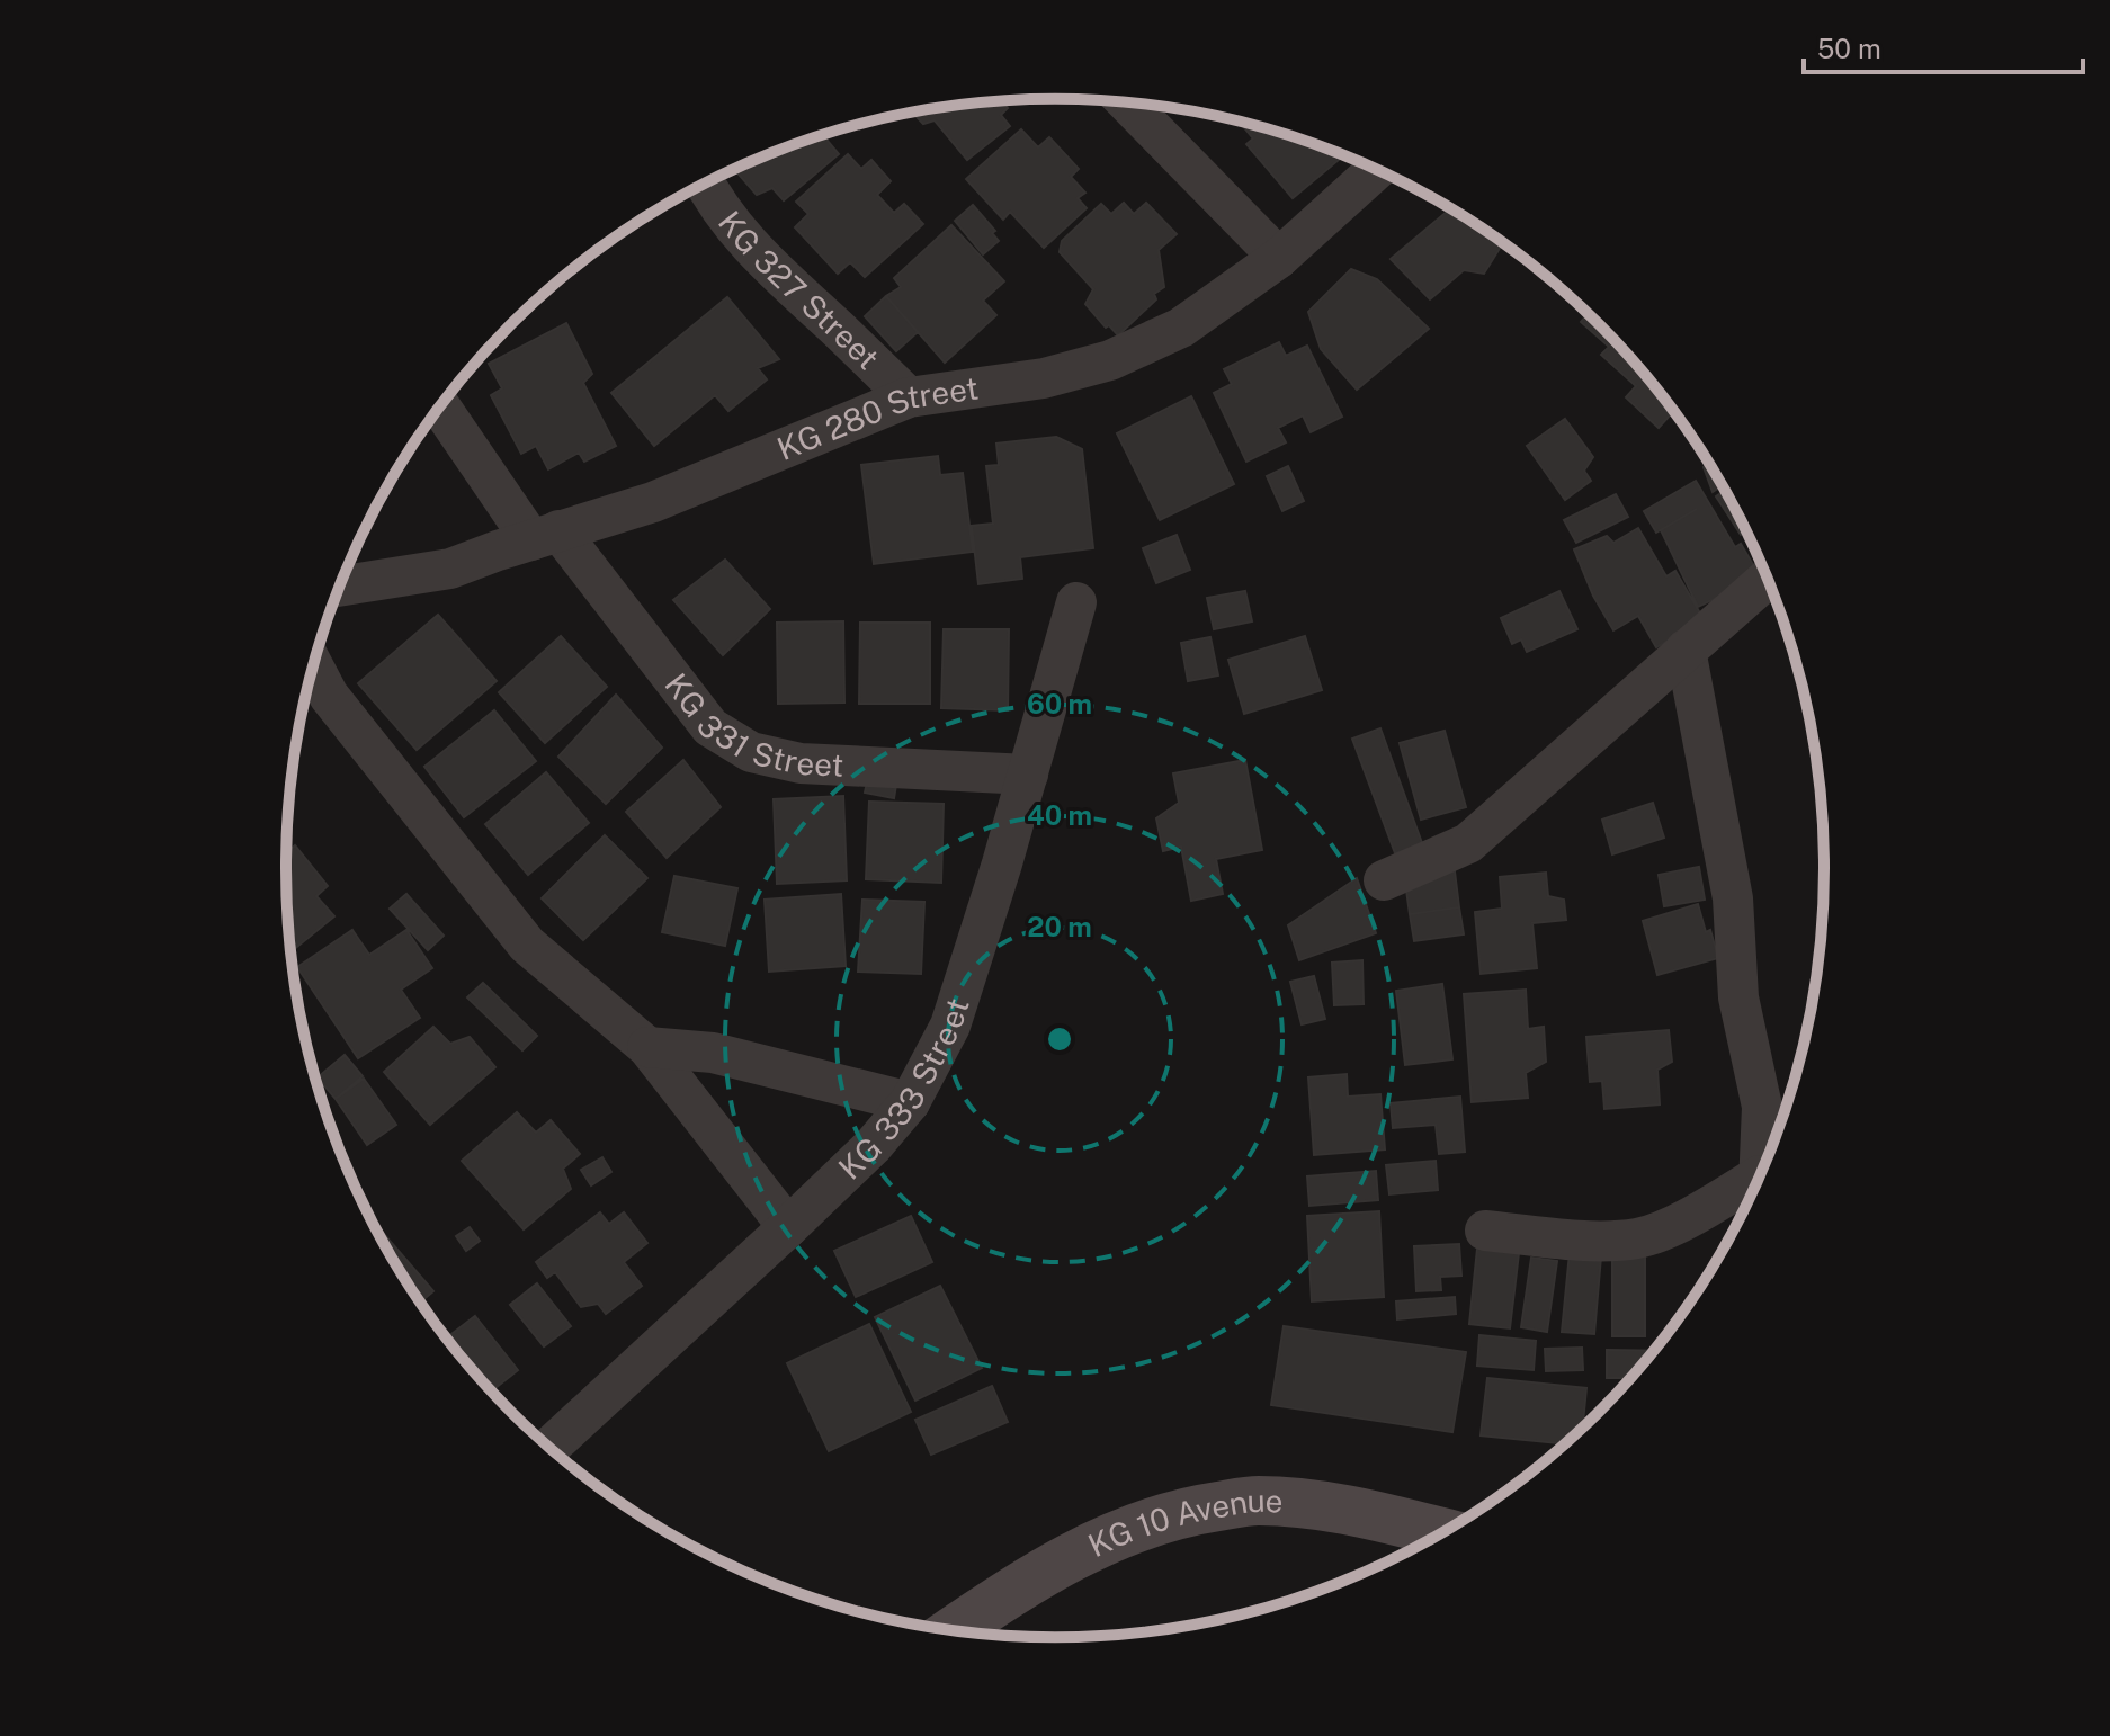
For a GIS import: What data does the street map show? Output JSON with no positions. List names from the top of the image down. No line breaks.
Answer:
{"streets":{"street":["KG 327 Street","KG 280 Street","KG 331 Street","KG 333 Street","KG 10 Avenue"]},"crossings":[["KG 327 Street","KG 280 Street"],["KG 280 Street","KG 331 Street"],["KG 331 Street","KG 333 Street"]],"scale_bar":"50 m","rings":["60 m","40 m","20 m"]}
